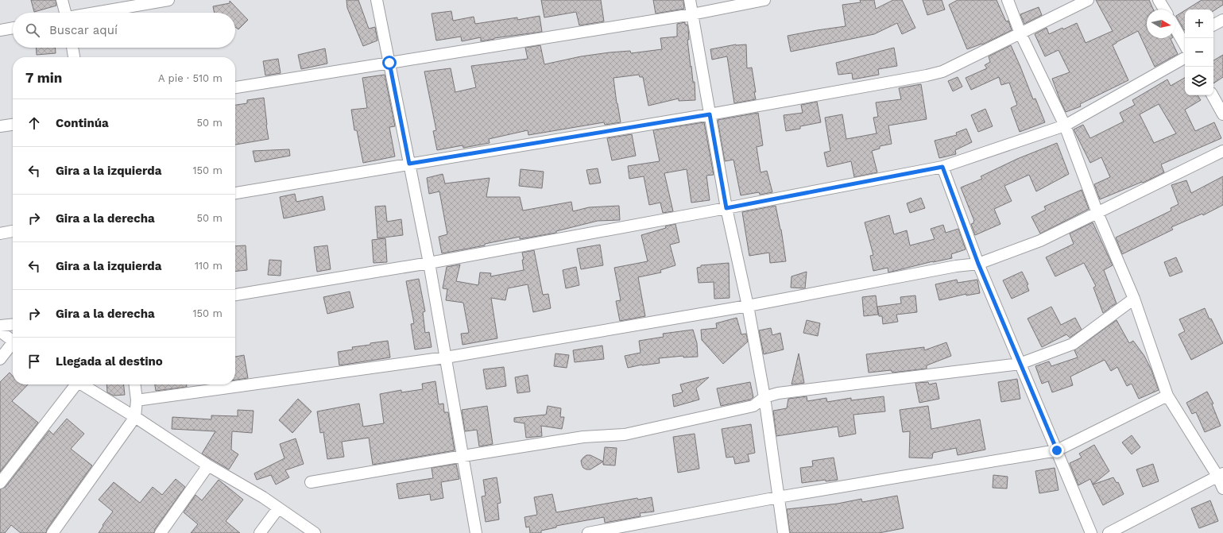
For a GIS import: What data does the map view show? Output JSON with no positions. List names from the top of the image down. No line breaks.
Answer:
{"north":"right","page":{"map_buttons":["+","−"],"search":"Buscar aquí","heading":["7 min","A pie · 510 m"],"list":[["Continúa","50 m"],["Gira a la izquierda","150 m"],["Gira a la derecha","50 m"],["Gira a la izquierda","110 m"],["Gira a la derecha","150 m"],"Llegada al destino"]}}
